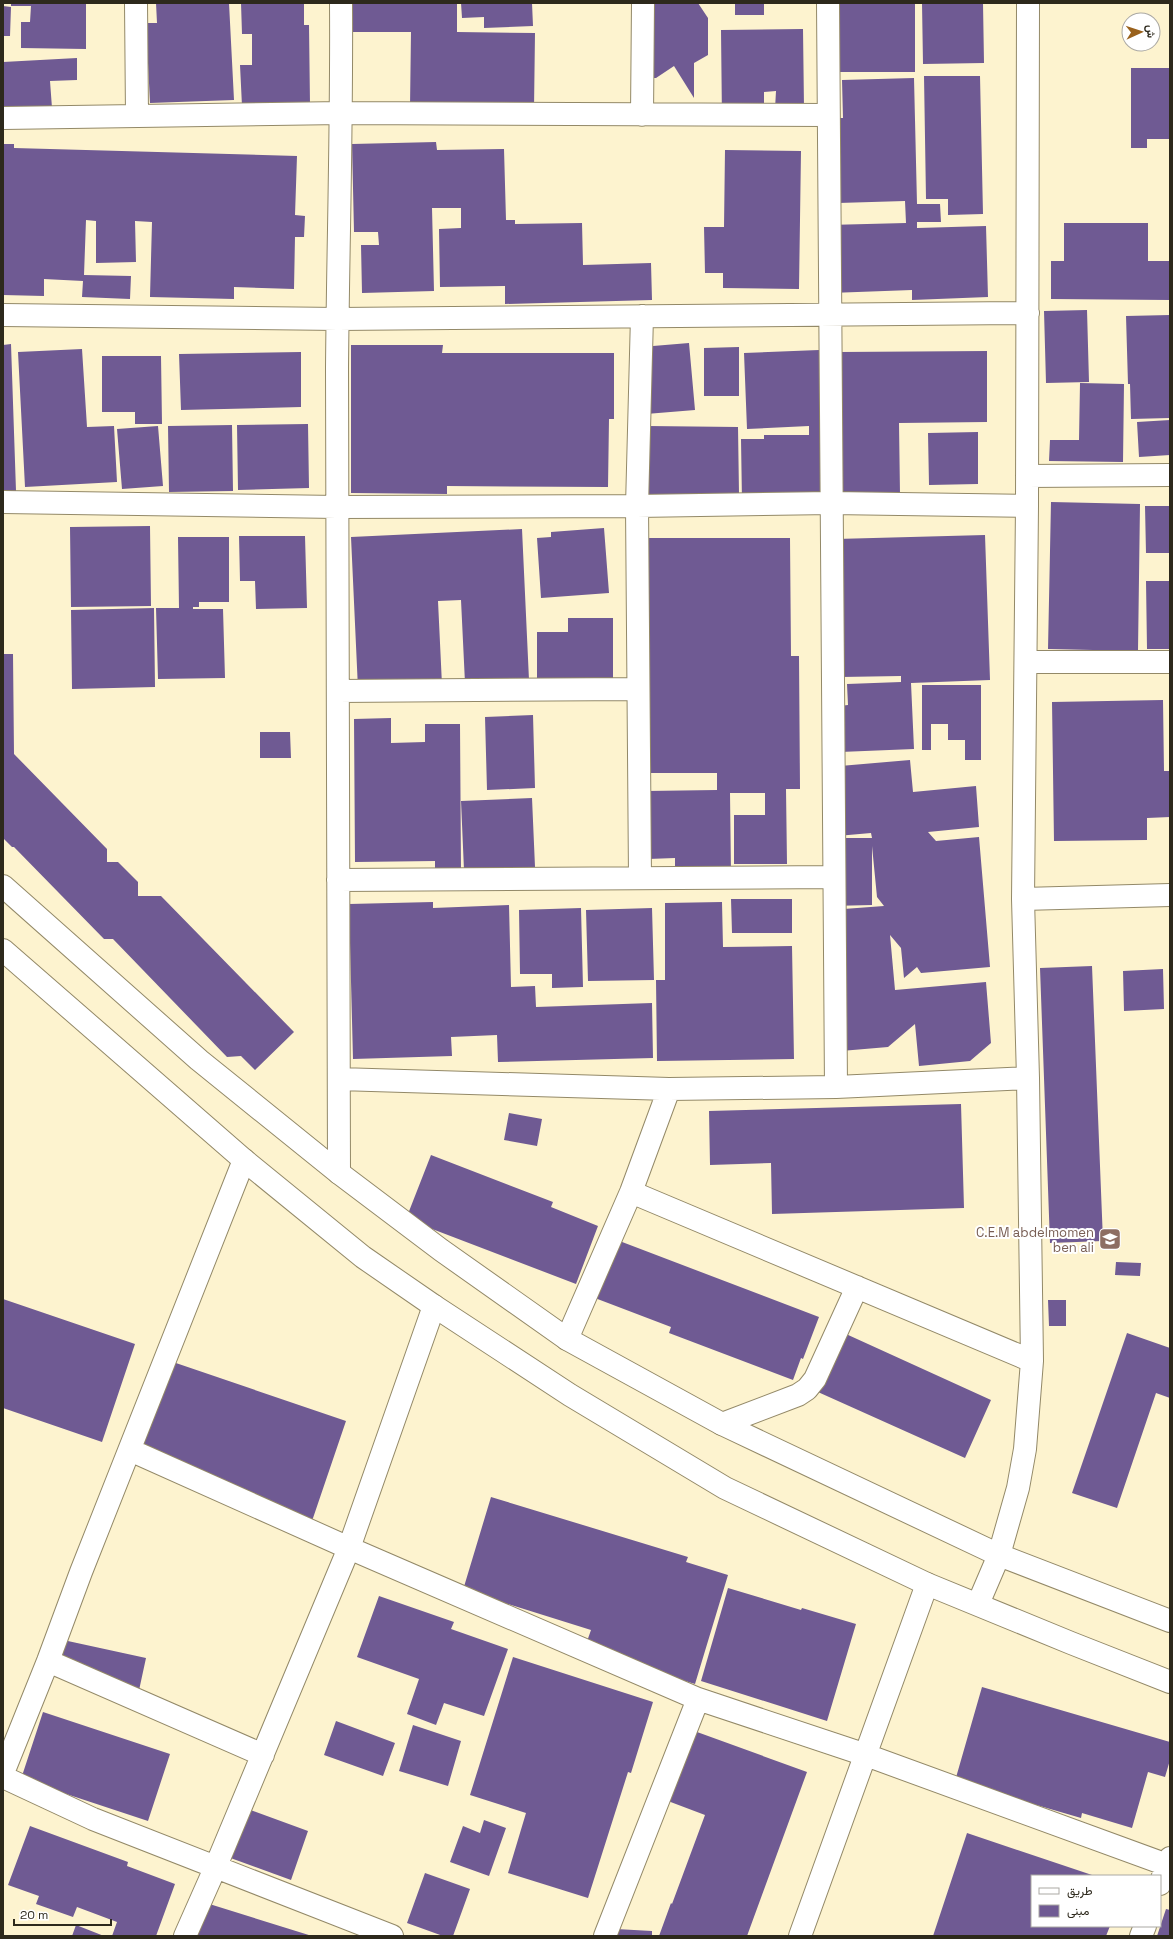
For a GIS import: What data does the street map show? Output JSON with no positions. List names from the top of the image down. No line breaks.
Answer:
{"places":{"school or university":["C.E.M abdelmomen ben ali"]},"legend":["طريق","مبنى"],"scale_bar":"20 m","north":"right"}
